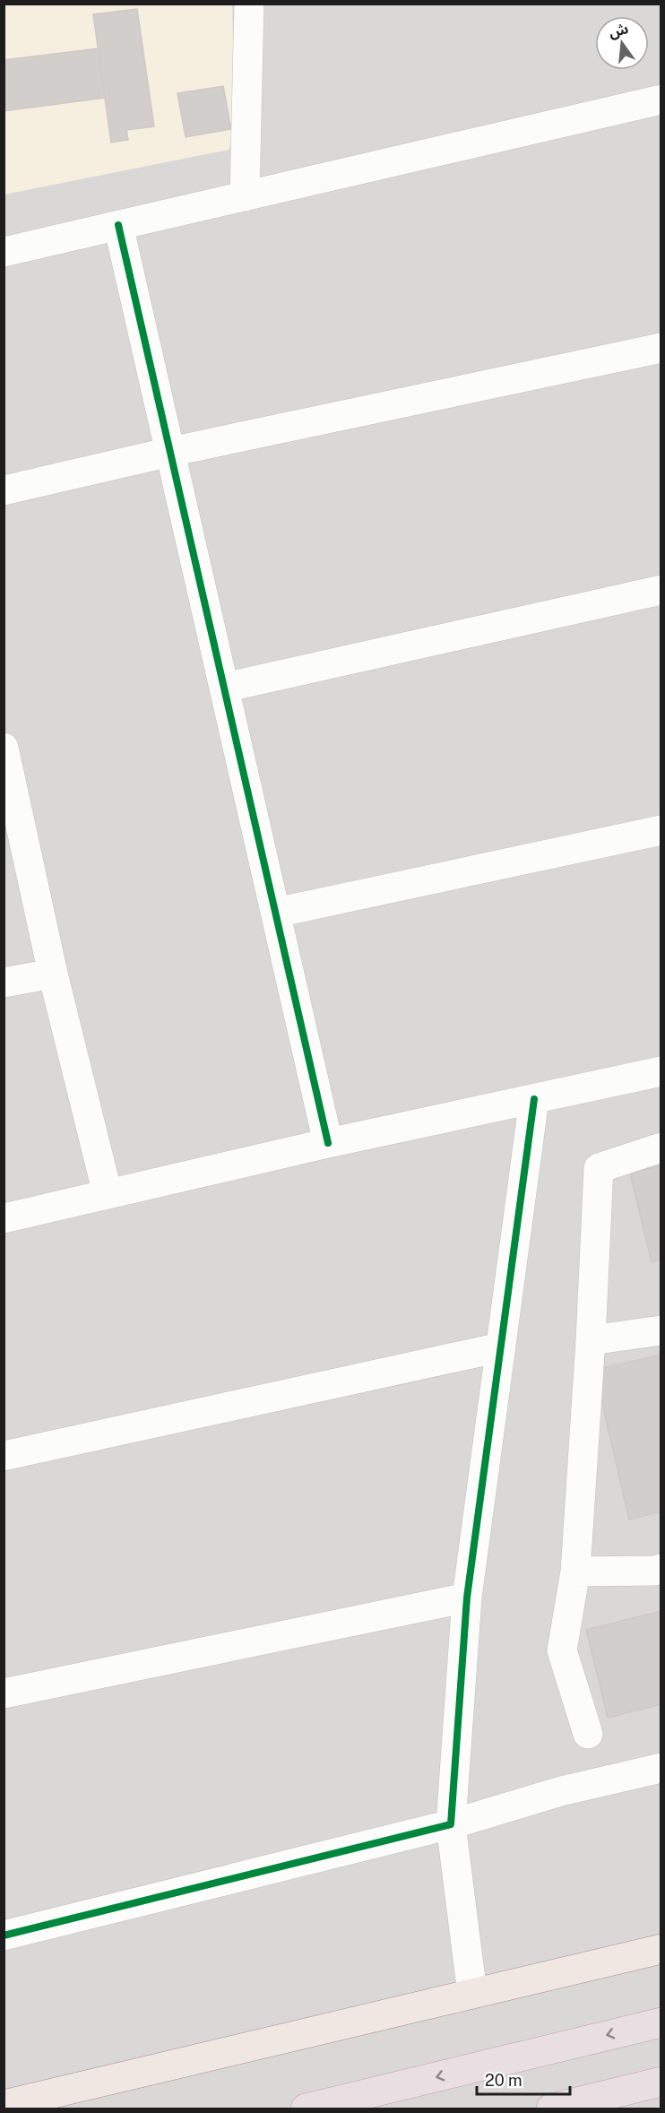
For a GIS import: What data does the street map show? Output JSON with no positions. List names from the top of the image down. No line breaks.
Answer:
{"scale_bar":"20 m","north":"top"}
